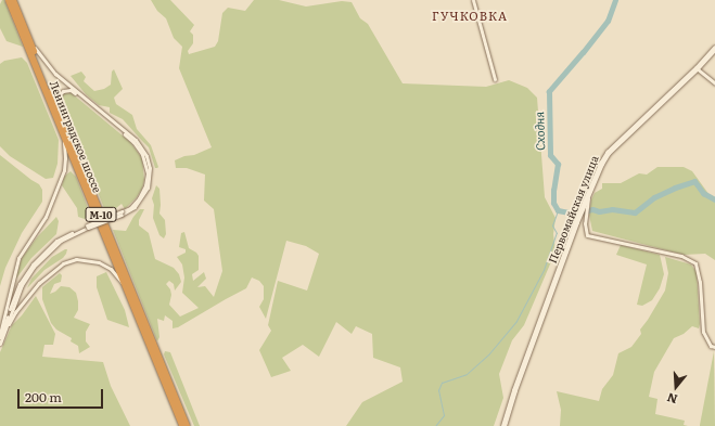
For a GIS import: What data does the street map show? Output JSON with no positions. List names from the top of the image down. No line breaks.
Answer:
{"streets":{"highway":["Ленинградское шоссе","М-10"],"main road":["Первомайская улица"]},"districts":["ГУЧКОВКА"],"water":["Сходня"],"scale_bar":"200 m","north":"bottom"}
